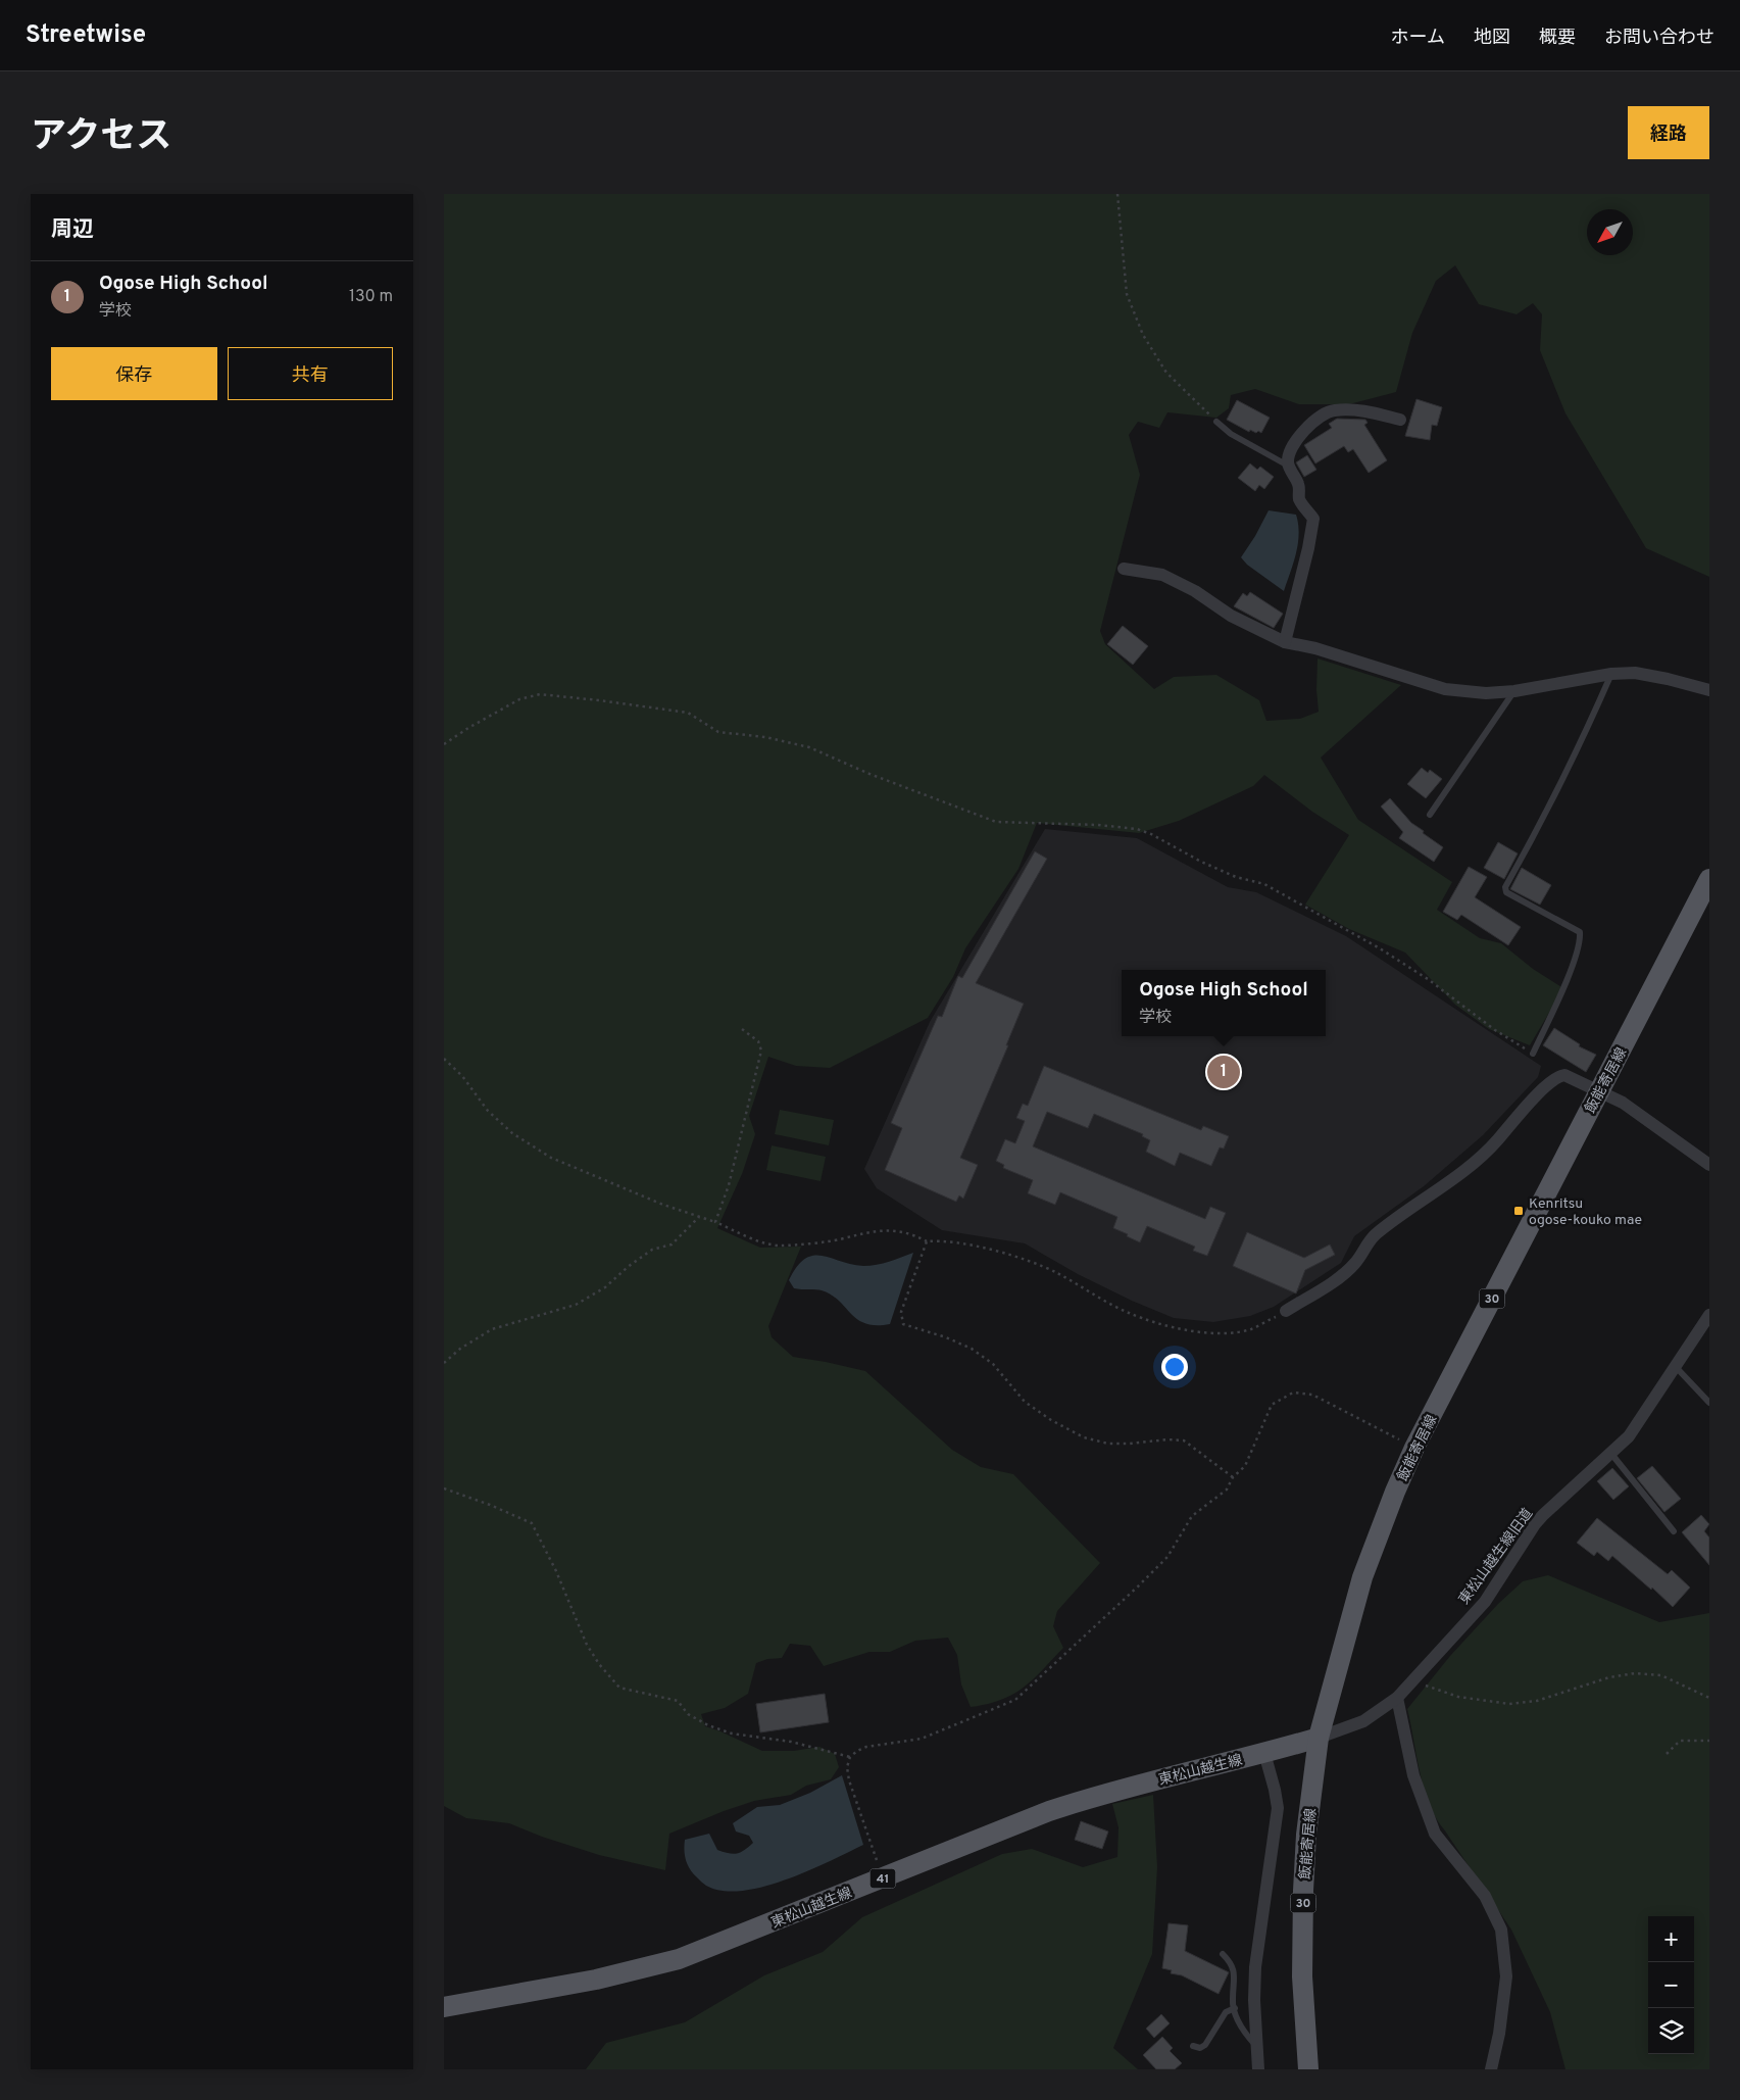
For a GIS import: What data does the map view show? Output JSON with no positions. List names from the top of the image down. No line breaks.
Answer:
{"streets":{"main road":["飯能寄居線","30","東松山越生線","41"],"street":["東松山越生線旧道"]},"crossings":[["飯能寄居線","東松山越生線旧道"],["飯能寄居線","東松山越生線"],["東松山越生線旧道","東松山越生線"]],"places":{"transit":["Kenritsu ogose-kouko mae"]},"north":"bottom left","page":{"header":"Streetwise","nav":["ホーム","地図","概要","お問い合わせ"],"title":"アクセス","buttons":["経路",["保存","共有"]],"heading":"周辺","list":[{"mark":"1","name":"Ogose High School","note":"学校","value":"130 m"}],"popup":["Ogose High School","学校"],"pins":"1","map_buttons":["+","−"]}}
